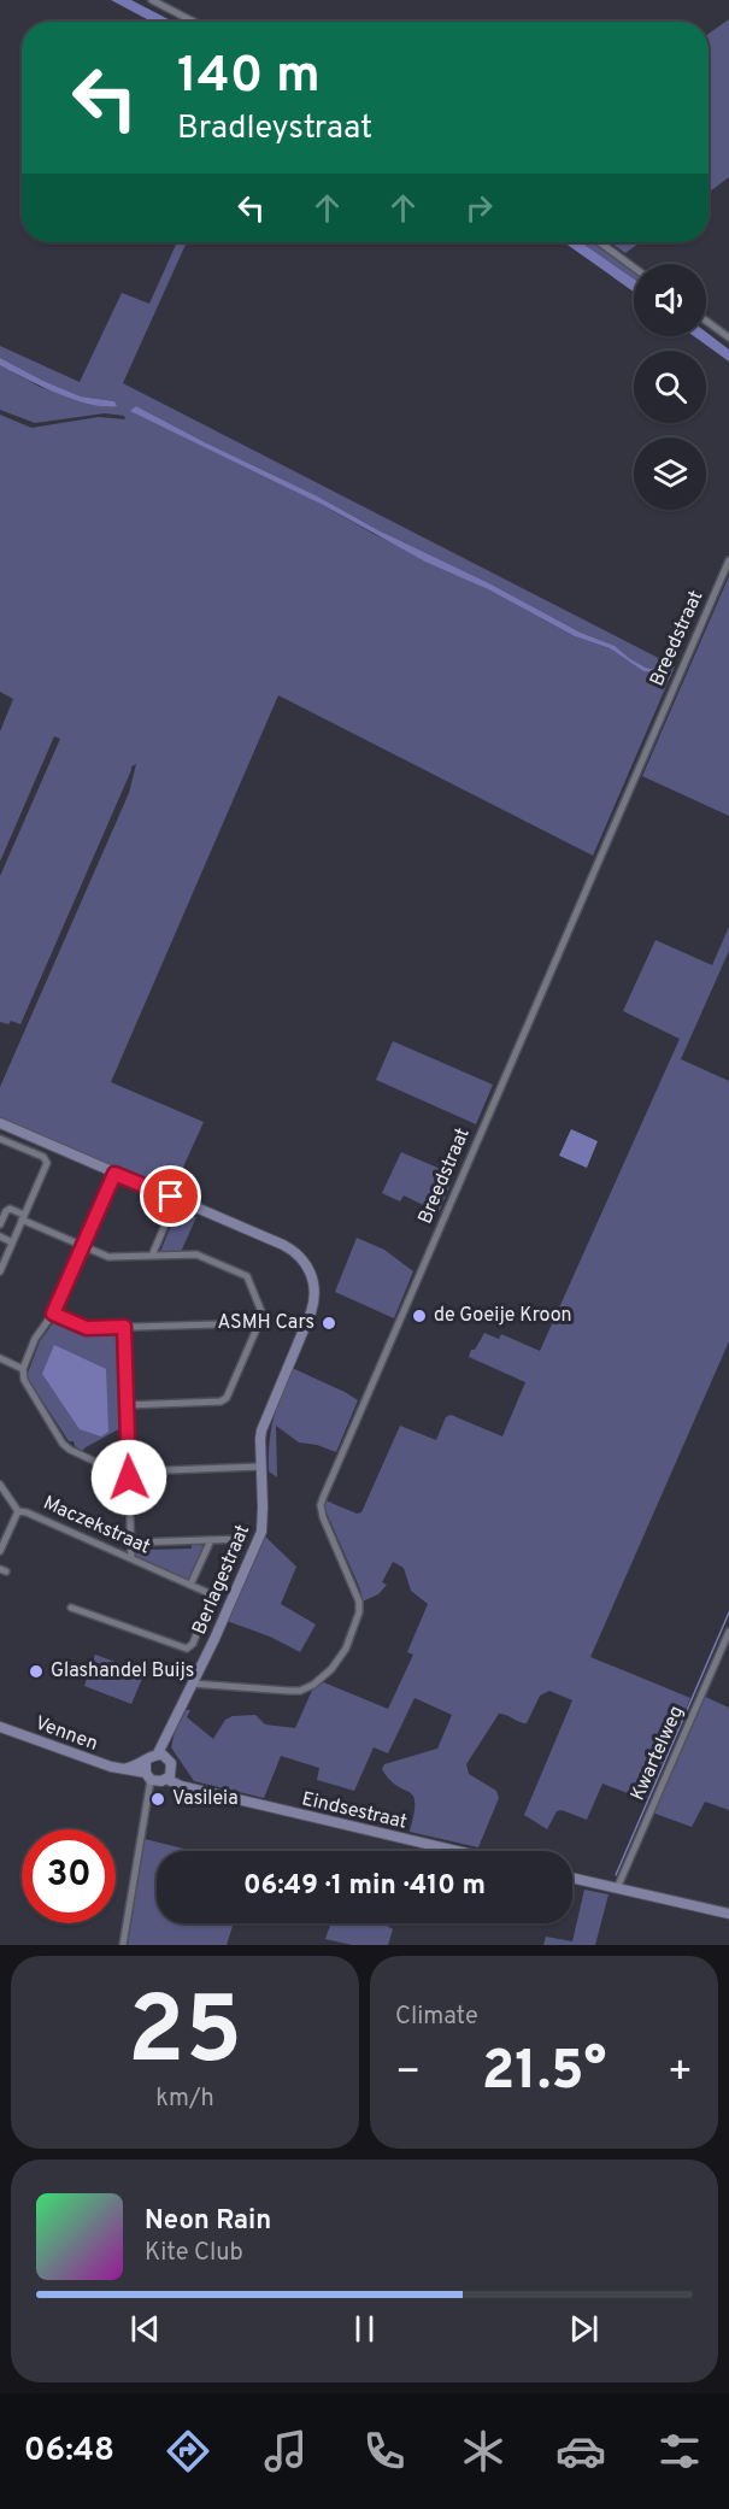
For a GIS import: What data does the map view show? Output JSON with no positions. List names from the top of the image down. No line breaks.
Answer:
{"streets":{"street":["Breedstraat","Maczekstraat","Berlagestraat","Vennen","Kwartelweg","Eindsestraat"]},"crossings":[["Breedstraat","Berlagestraat"],["Berlagestraat","Vennen"],["Berlagestraat","Eindsestraat"],["Vennen","Eindsestraat"]],"places":["de Goeije Kroon","ASMH Cars","Glashandel Buijs","Vasileia"],"page":{"turn":["140 m","Bradleystraat"],"limit":"30","trip":"06:49 · 1 min · 410 m","tile":[["25","km/h"],"Climate"],"heat":["−","21.5°","+"],"song":["Neon Rain","Kite Club"],"tabs":"06:48"}}
